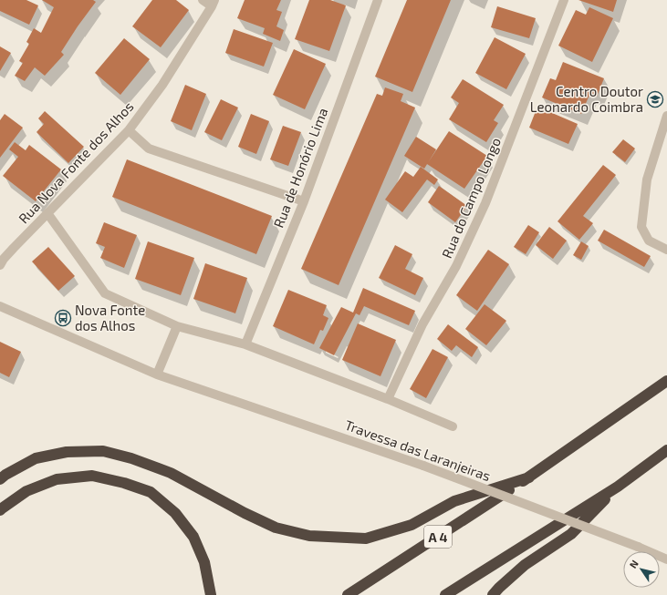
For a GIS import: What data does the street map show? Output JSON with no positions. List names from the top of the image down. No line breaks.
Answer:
{"streets":{"highway":["A 4"],"street":["Rua Nova Fonte dos Alhos","Rua de Honório Lima","Rua do Campo Longo","Travessa das Laranjeiras"]},"places":{"school or university":["Centro Doutor Leonardo Coimbra"],"bus stop":["Nova Fonte dos Alhos"]},"north":"top left"}
